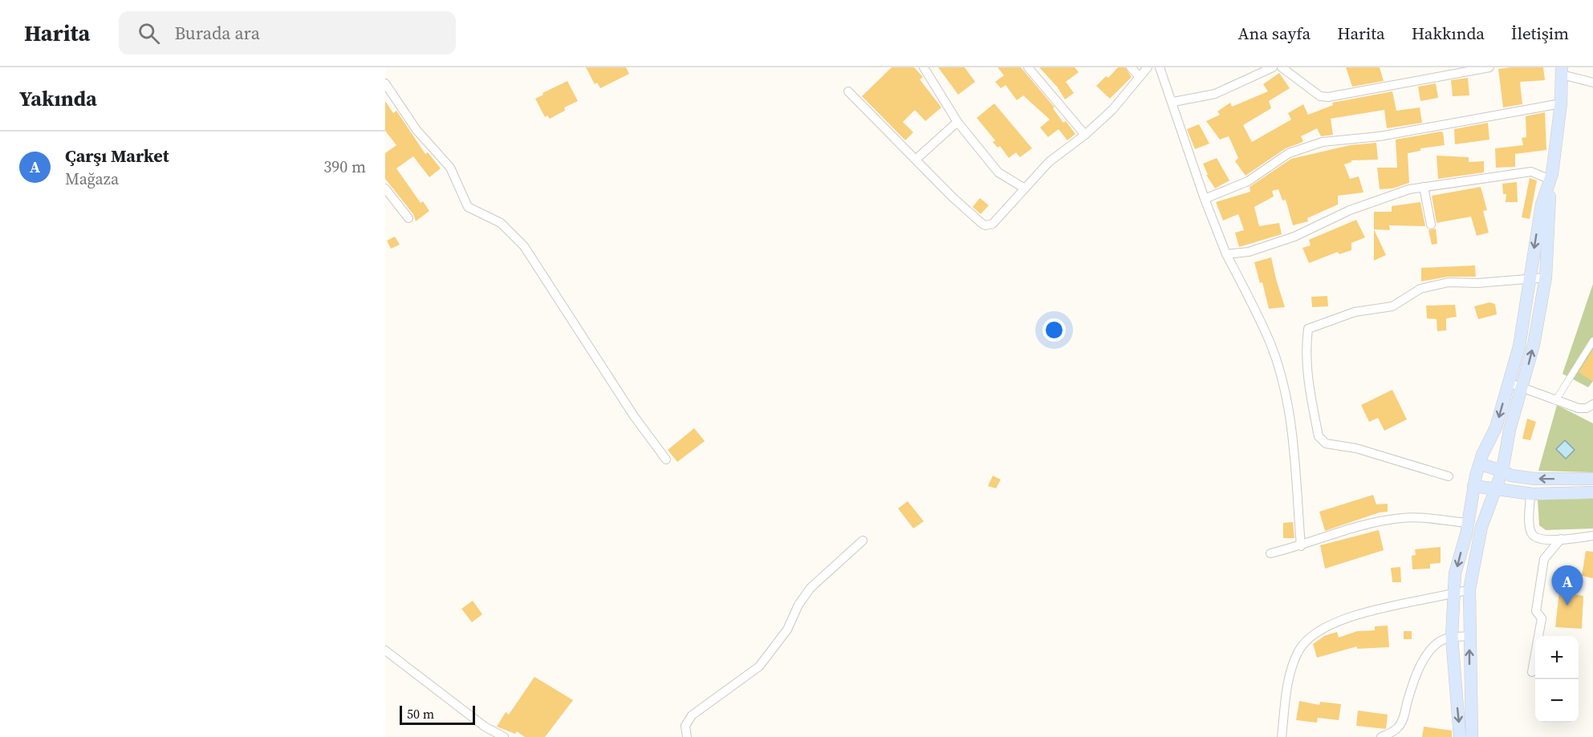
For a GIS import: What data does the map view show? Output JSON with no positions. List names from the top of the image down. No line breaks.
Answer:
{"scale_bar":"50 m","page":{"header":"Harita","search":"Burada ara","nav":["Ana sayfa","Harita","Hakkında","İletişim"],"heading":"Yakında","list":[{"mark":"A","name":"Çarşı Market","note":"Mağaza","value":"390 m"}],"pins":"A","map_buttons":["+","−"],"scale":"50 m"}}
